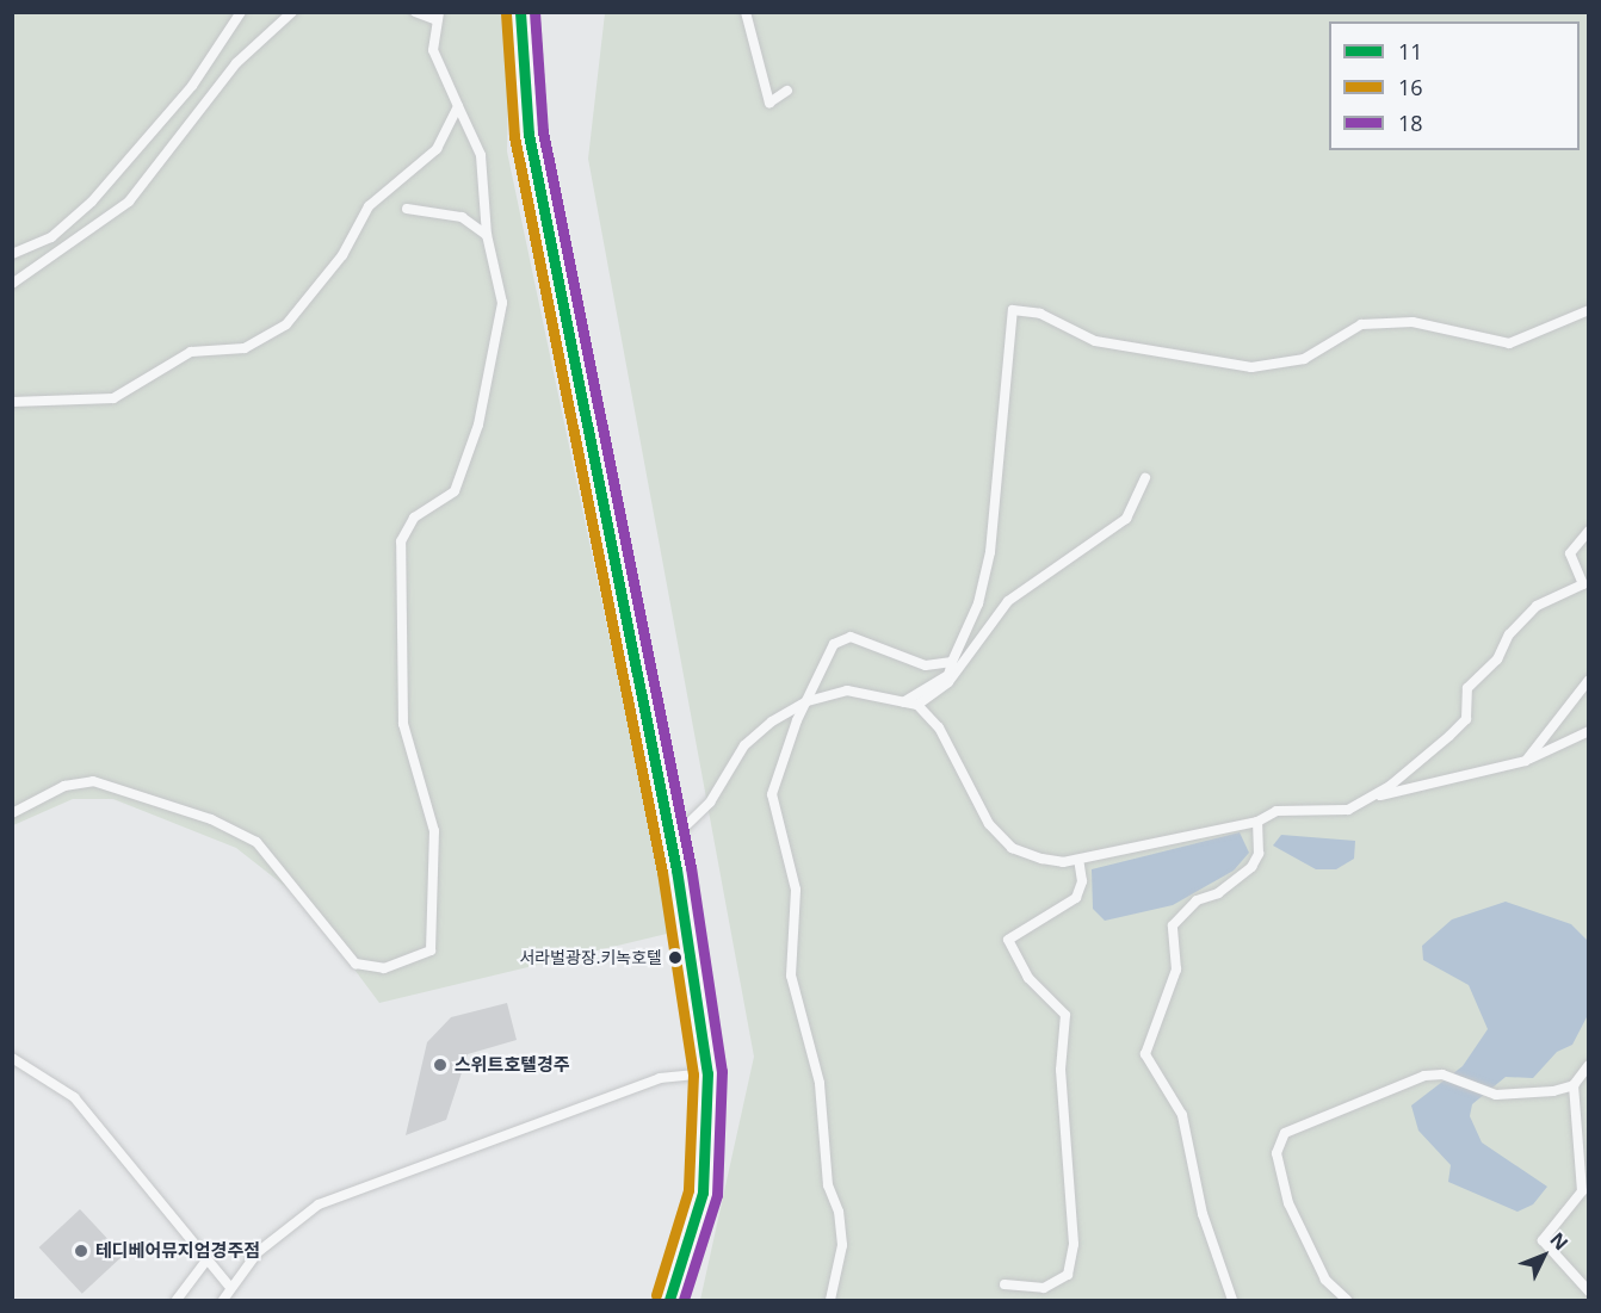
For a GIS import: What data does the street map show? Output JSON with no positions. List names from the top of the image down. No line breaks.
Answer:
{"places":["서라벌광장.키녹호텔","스위트호텔경주","테디베어뮤지엄경주점"],"lines":["transit line 11","transit line 18","transit line 16"],"legend":["11","16","18"],"north":"top right"}
